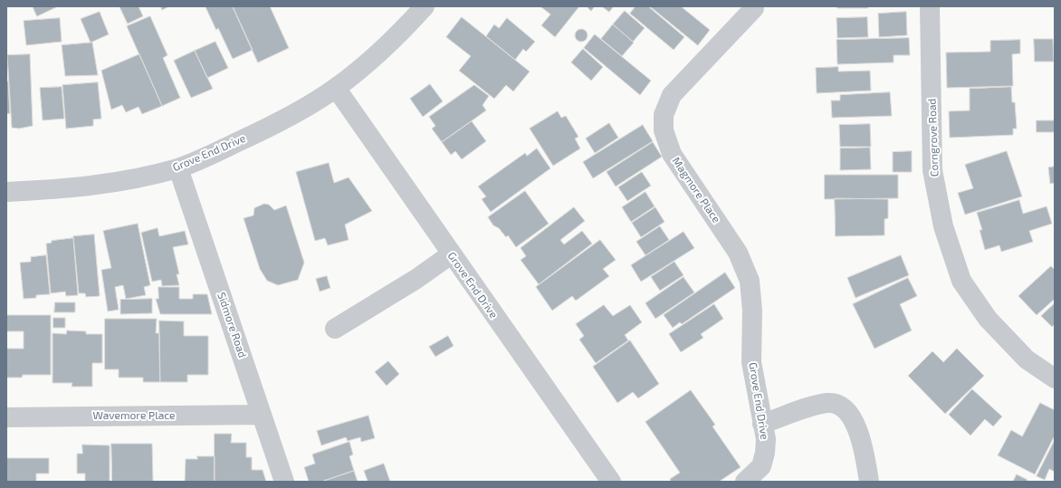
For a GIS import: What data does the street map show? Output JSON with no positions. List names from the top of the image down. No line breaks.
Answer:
{"streets":{"street":["Corngrove Road","Grove End Drive","Magmore Place","Sidmore Road","Wavemore Place"]},"crossings":[["Grove End Drive","Magmore Place"],["Grove End Drive","Sidmore Road"],["Sidmore Road","Wavemore Place"]]}
